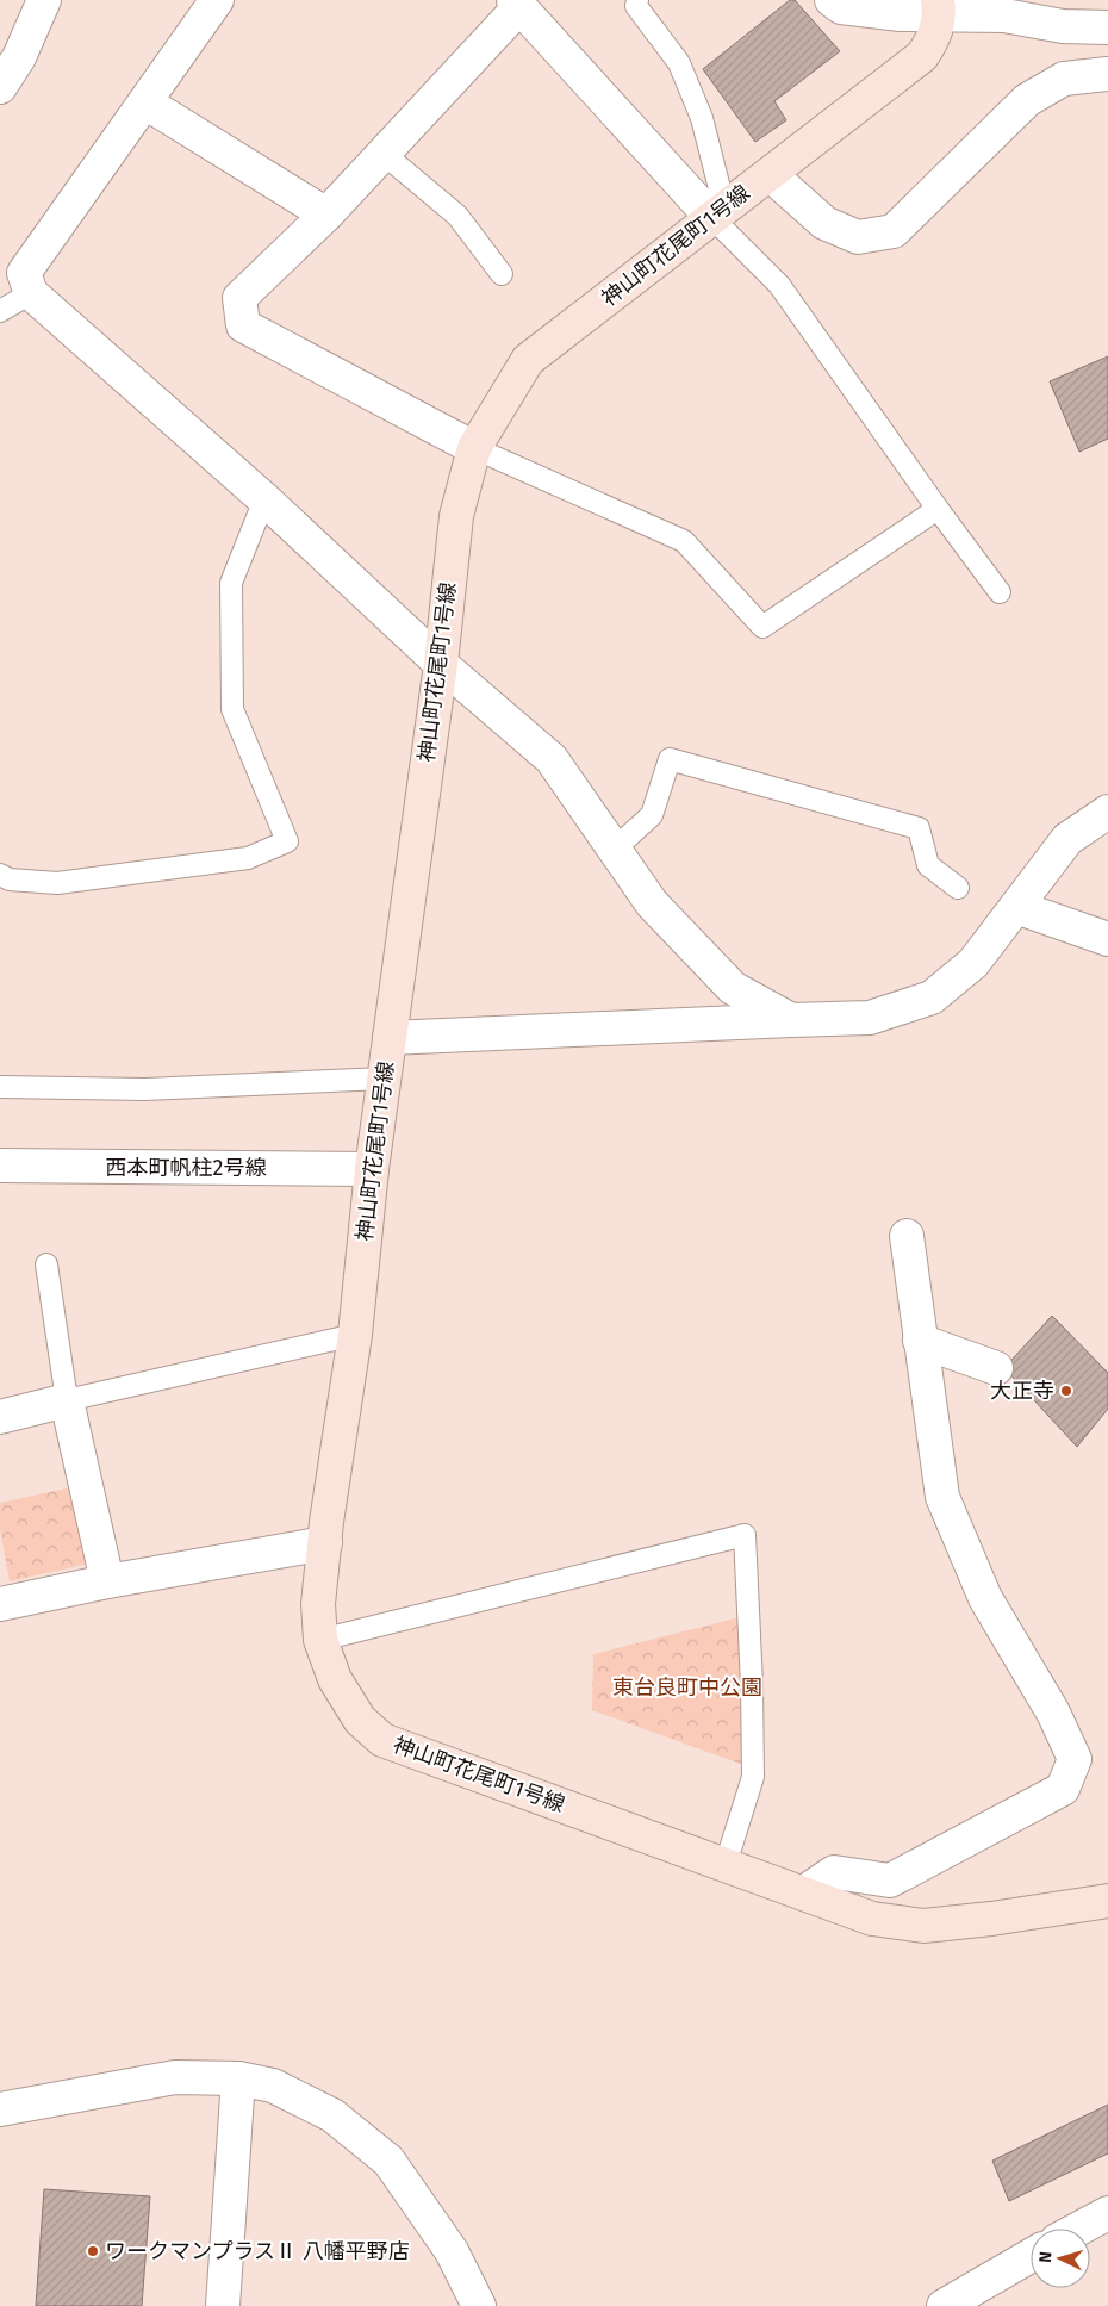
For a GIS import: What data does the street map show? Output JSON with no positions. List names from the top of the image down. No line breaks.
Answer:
{"streets":{"street":["神山町花尾町1号線","西本町帆柱2号線"]},"crossings":[["神山町花尾町1号線","西本町帆柱2号線"]],"parks":["東台良町中公園"],"places":["大正寺","ワークマンプラスⅡ 八幡平野店"],"north":"left"}
